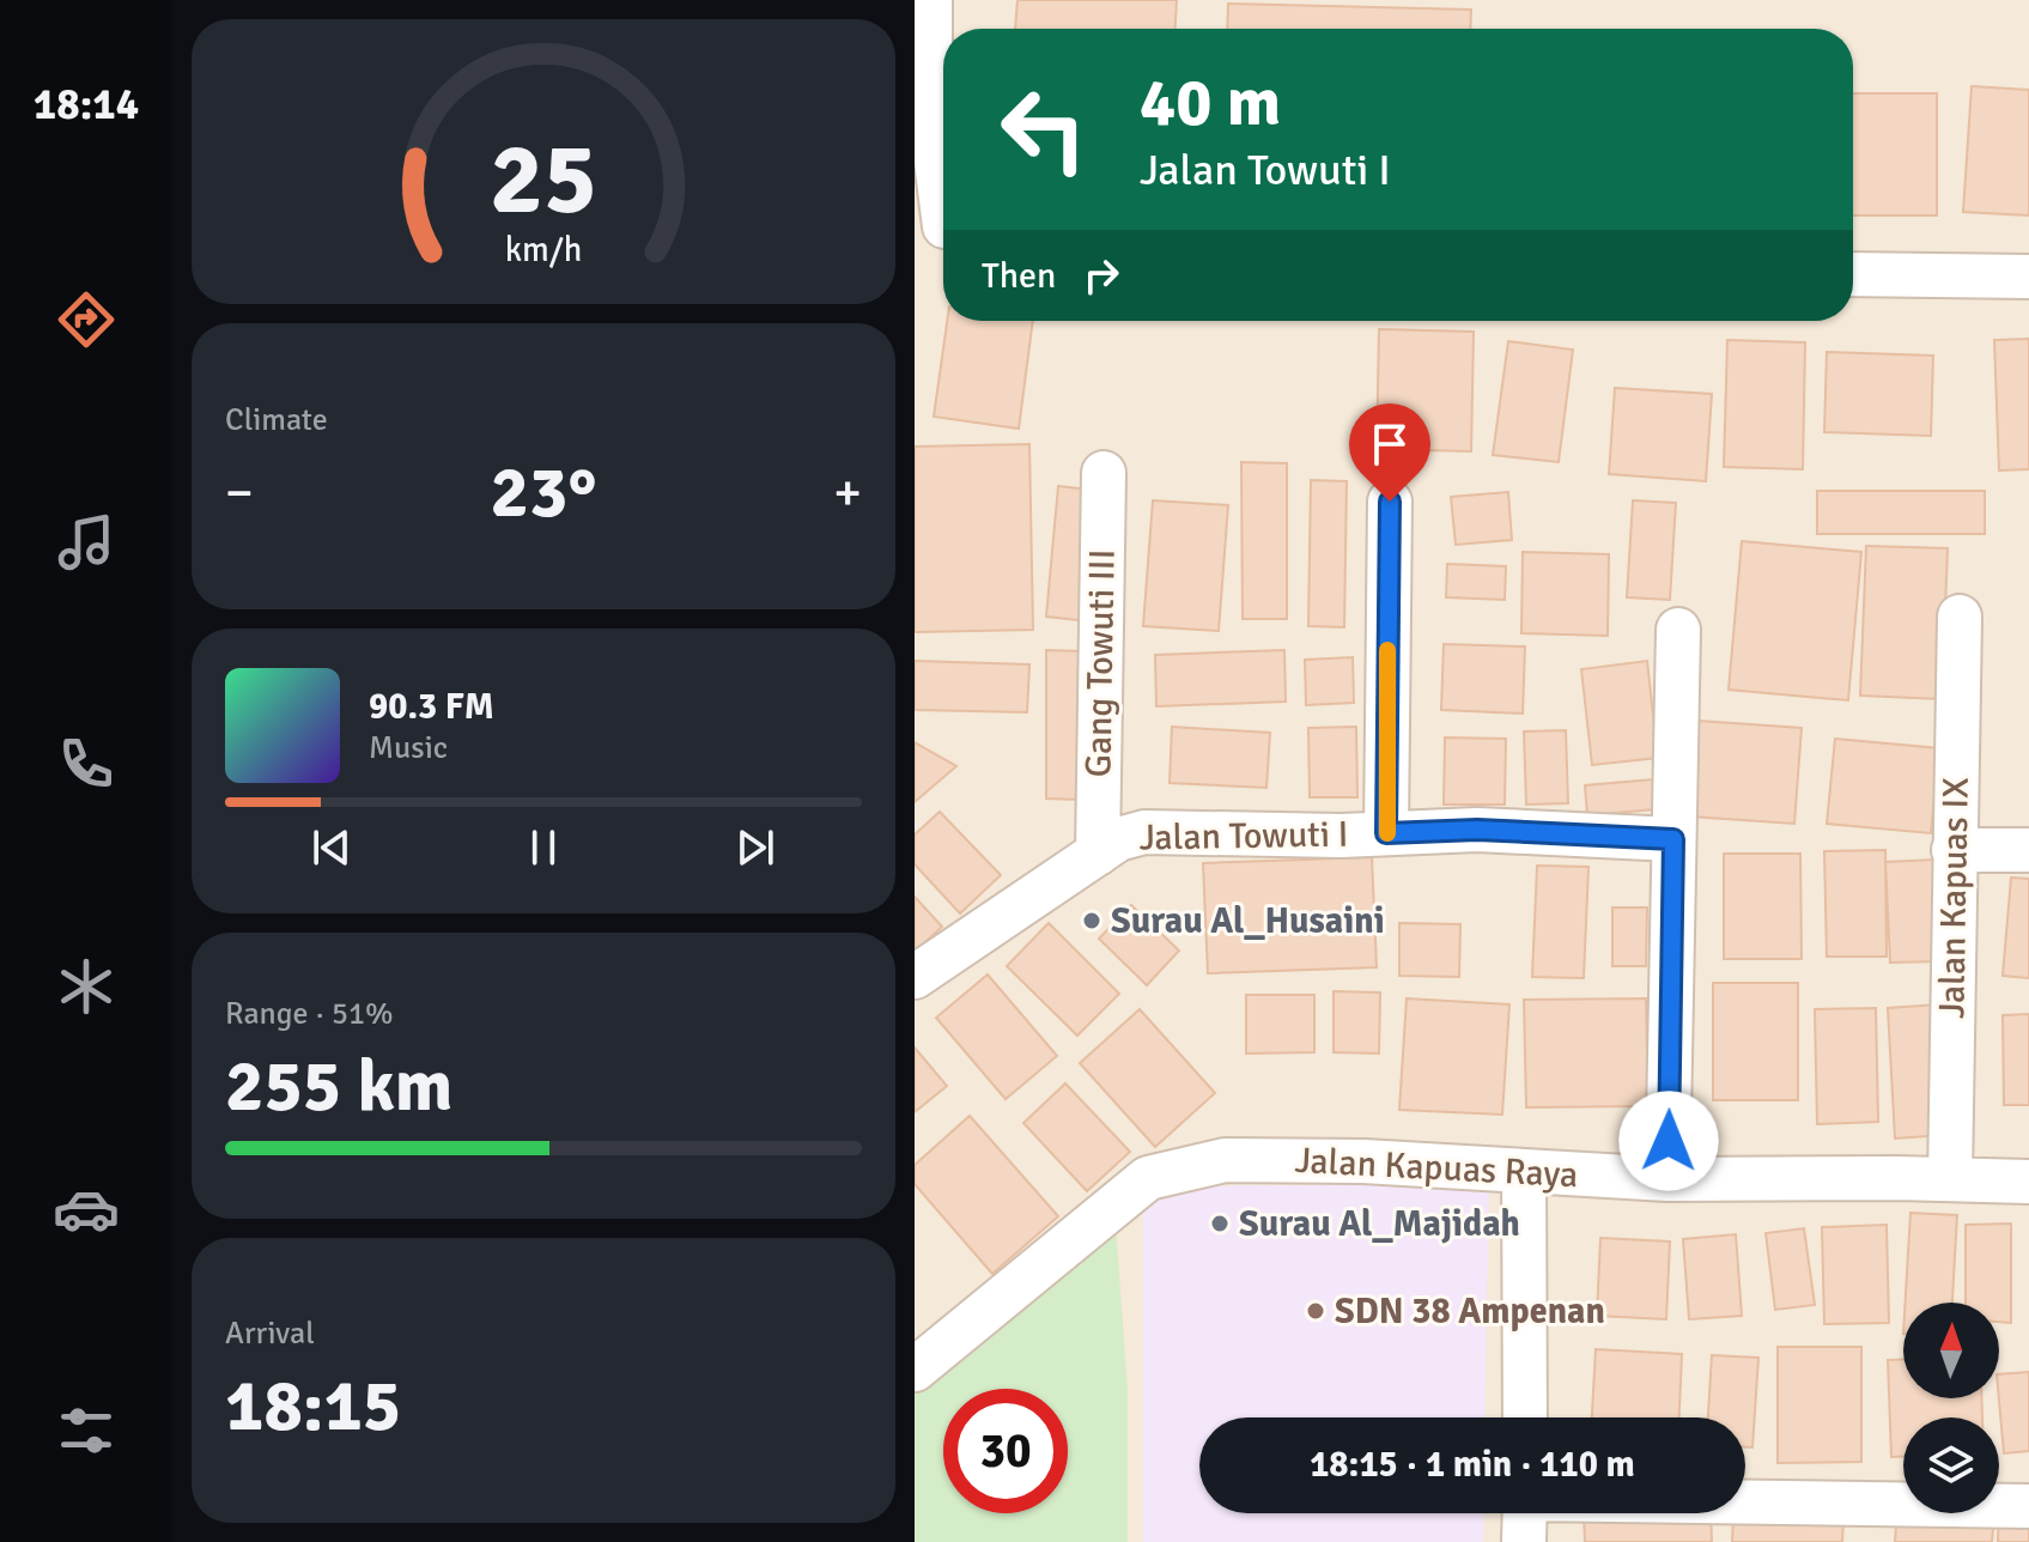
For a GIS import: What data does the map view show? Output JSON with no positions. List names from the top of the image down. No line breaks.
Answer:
{"streets":{"street":["Gang Towuti III","Jalan Towuti I","Jalan Kapuas IX","Jalan Kapuas Raya"]},"crossings":[["Gang Towuti III","Jalan Towuti I"],["Jalan Kapuas IX","Jalan Kapuas Raya"]],"places":["Surau Al_Husaini","Surau Al_Majidah","SDN 38 Ampenan"],"north":"top","page":{"tabs":"18:14","turn":["40 m","Jalan Towuti I"],"then":"Then","tile":["Climate",["Range · 51%","255 km"],["Arrival","18:15"]],"heat":["−","23°","+"],"song":["90.3 FM","Music"],"limit":"30","trip":"18:15 · 1 min · 110 m","gauge":["25","km/h"]}}
